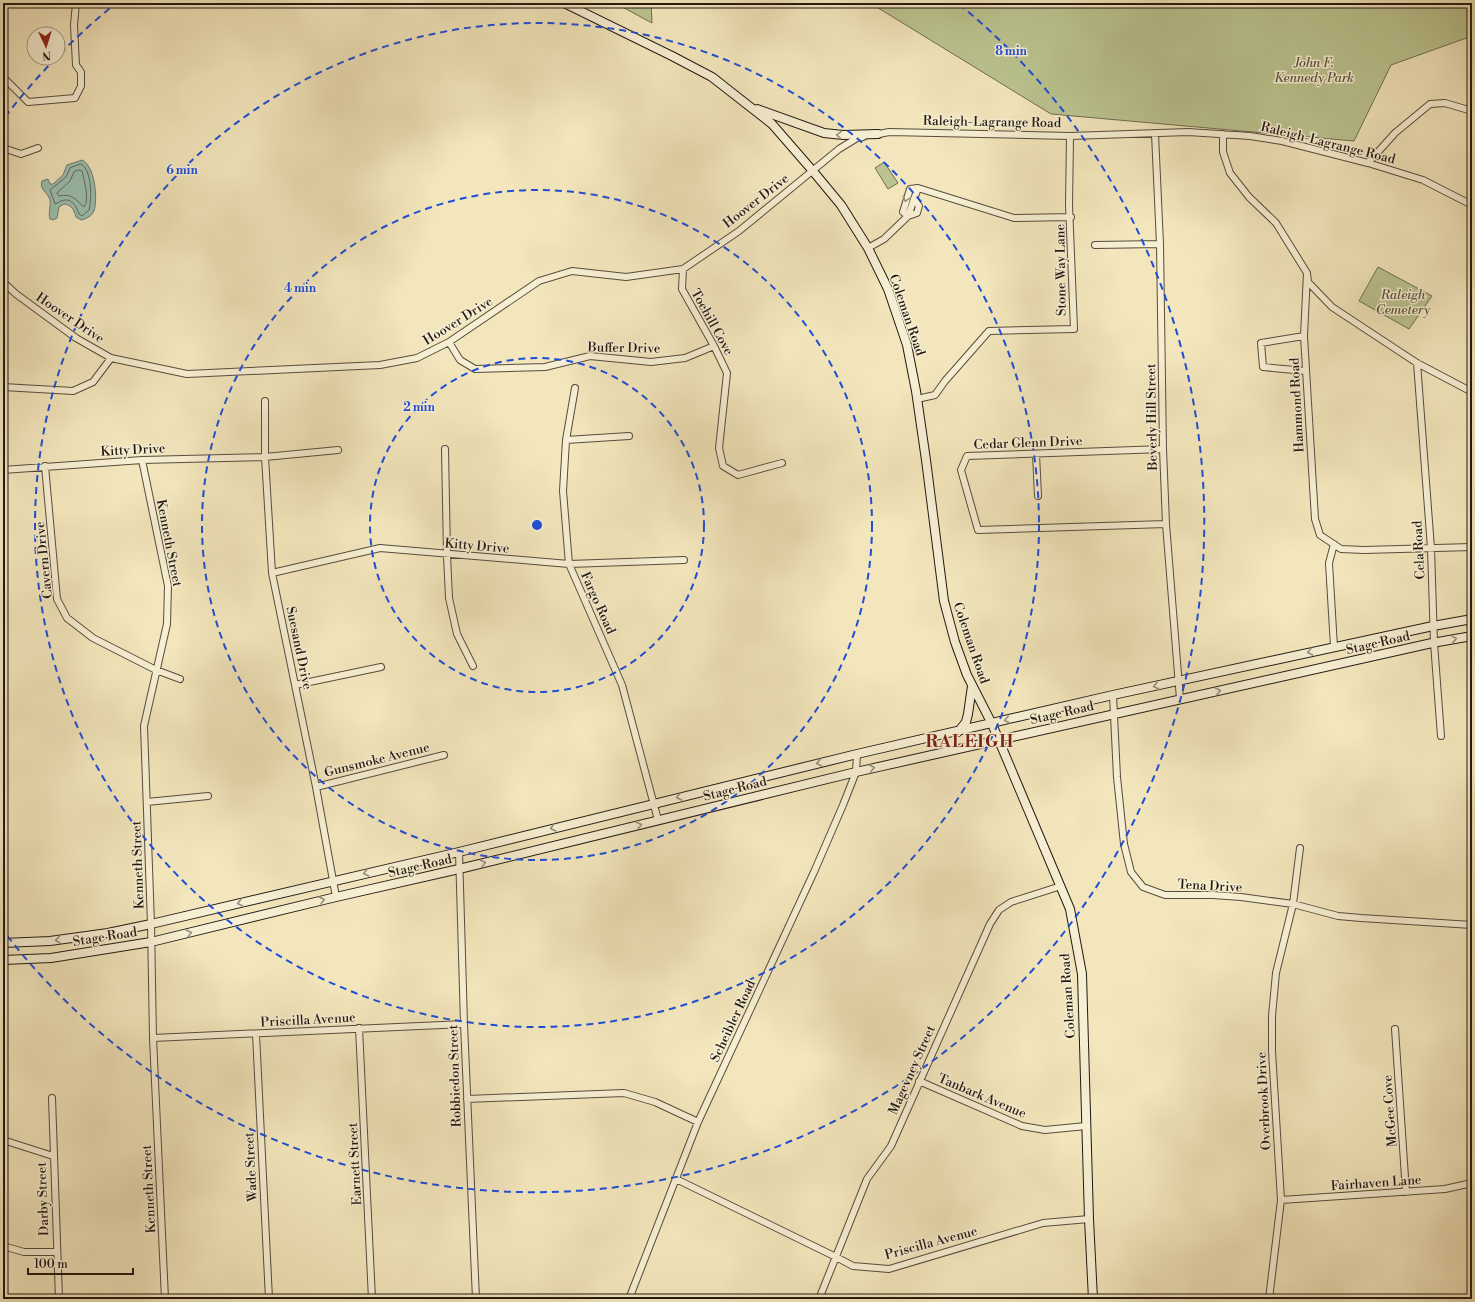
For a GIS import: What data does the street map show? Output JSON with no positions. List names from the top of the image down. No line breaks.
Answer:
{"streets":{"main road":["Coleman Road","Stage Road"],"street":["Raleigh-Lagrange Road","Hoover Drive","Stone Way Lane","Toehill Cove","Buffer Drive","Hammond Road","Beverly Hill Street","Cedar Glenn Drive","Kitty Drive","Kenneth Street","Cela Road","Cavern Drive","Fargo Road","Suesand Drive","Gunsmoke Avenue","Tena Drive","Priscilla Avenue","Scheibler Road","Magevney Street","Robbiedon Street","Tanbark Avenue","Overbrook Drive","McGee Cove","Earnett Street","Wade Street","Fairhaven Lane","Darby Street"]},"crossings":[["Raleigh-Lagrange Road","Hoover Drive"],["Raleigh-Lagrange Road","Coleman Road"],["Raleigh-Lagrange Road","Beverly Hill Street"],["Hoover Drive","Coleman Road"],["Hoover Drive","Toehill Cove"],["Hoover Drive","Buffer Drive"],["Stone Way Lane","Coleman Road"],["Coleman Road","Stage Road"],["Coleman Road","Priscilla Avenue"],["Coleman Road","Magevney Street"],["Coleman Road","Tanbark Avenue"],["Toehill Cove","Buffer Drive"],["Beverly Hill Street","Cedar Glenn Drive"],["Beverly Hill Street","Stage Road"],["Kitty Drive","Kenneth Street"],["Kitty Drive","Cavern Drive"],["Kitty Drive","Fargo Road"],["Kitty Drive","Suesand Drive"],["Kenneth Street","Cavern Drive"],["Kenneth Street","Stage Road"],["Kenneth Street","Priscilla Avenue"],["Cela Road","Stage Road"],["Fargo Road","Stage Road"],["Stage Road","Suesand Drive"],["Stage Road","Tena Drive"],["Stage Road","Scheibler Road"],["Stage Road","Robbiedon Street"],["Suesand Drive","Gunsmoke Avenue"],["Tena Drive","Overbrook Drive"],["Priscilla Avenue","Scheibler Road"],["Priscilla Avenue","Magevney Street"],["Priscilla Avenue","Robbiedon Street"],["Priscilla Avenue","Earnett Street"],["Priscilla Avenue","Wade Street"],["Magevney Street","Tanbark Avenue"],["Overbrook Drive","Fairhaven Lane"],["McGee Cove","Fairhaven Lane"]],"districts":["RALEIGH"],"parks":["John F. Kennedy Park","Raleigh Cemetery"],"scale_bar":"100 m","north":"bottom","rings":["8 min","6 min","4 min","2 min"]}
